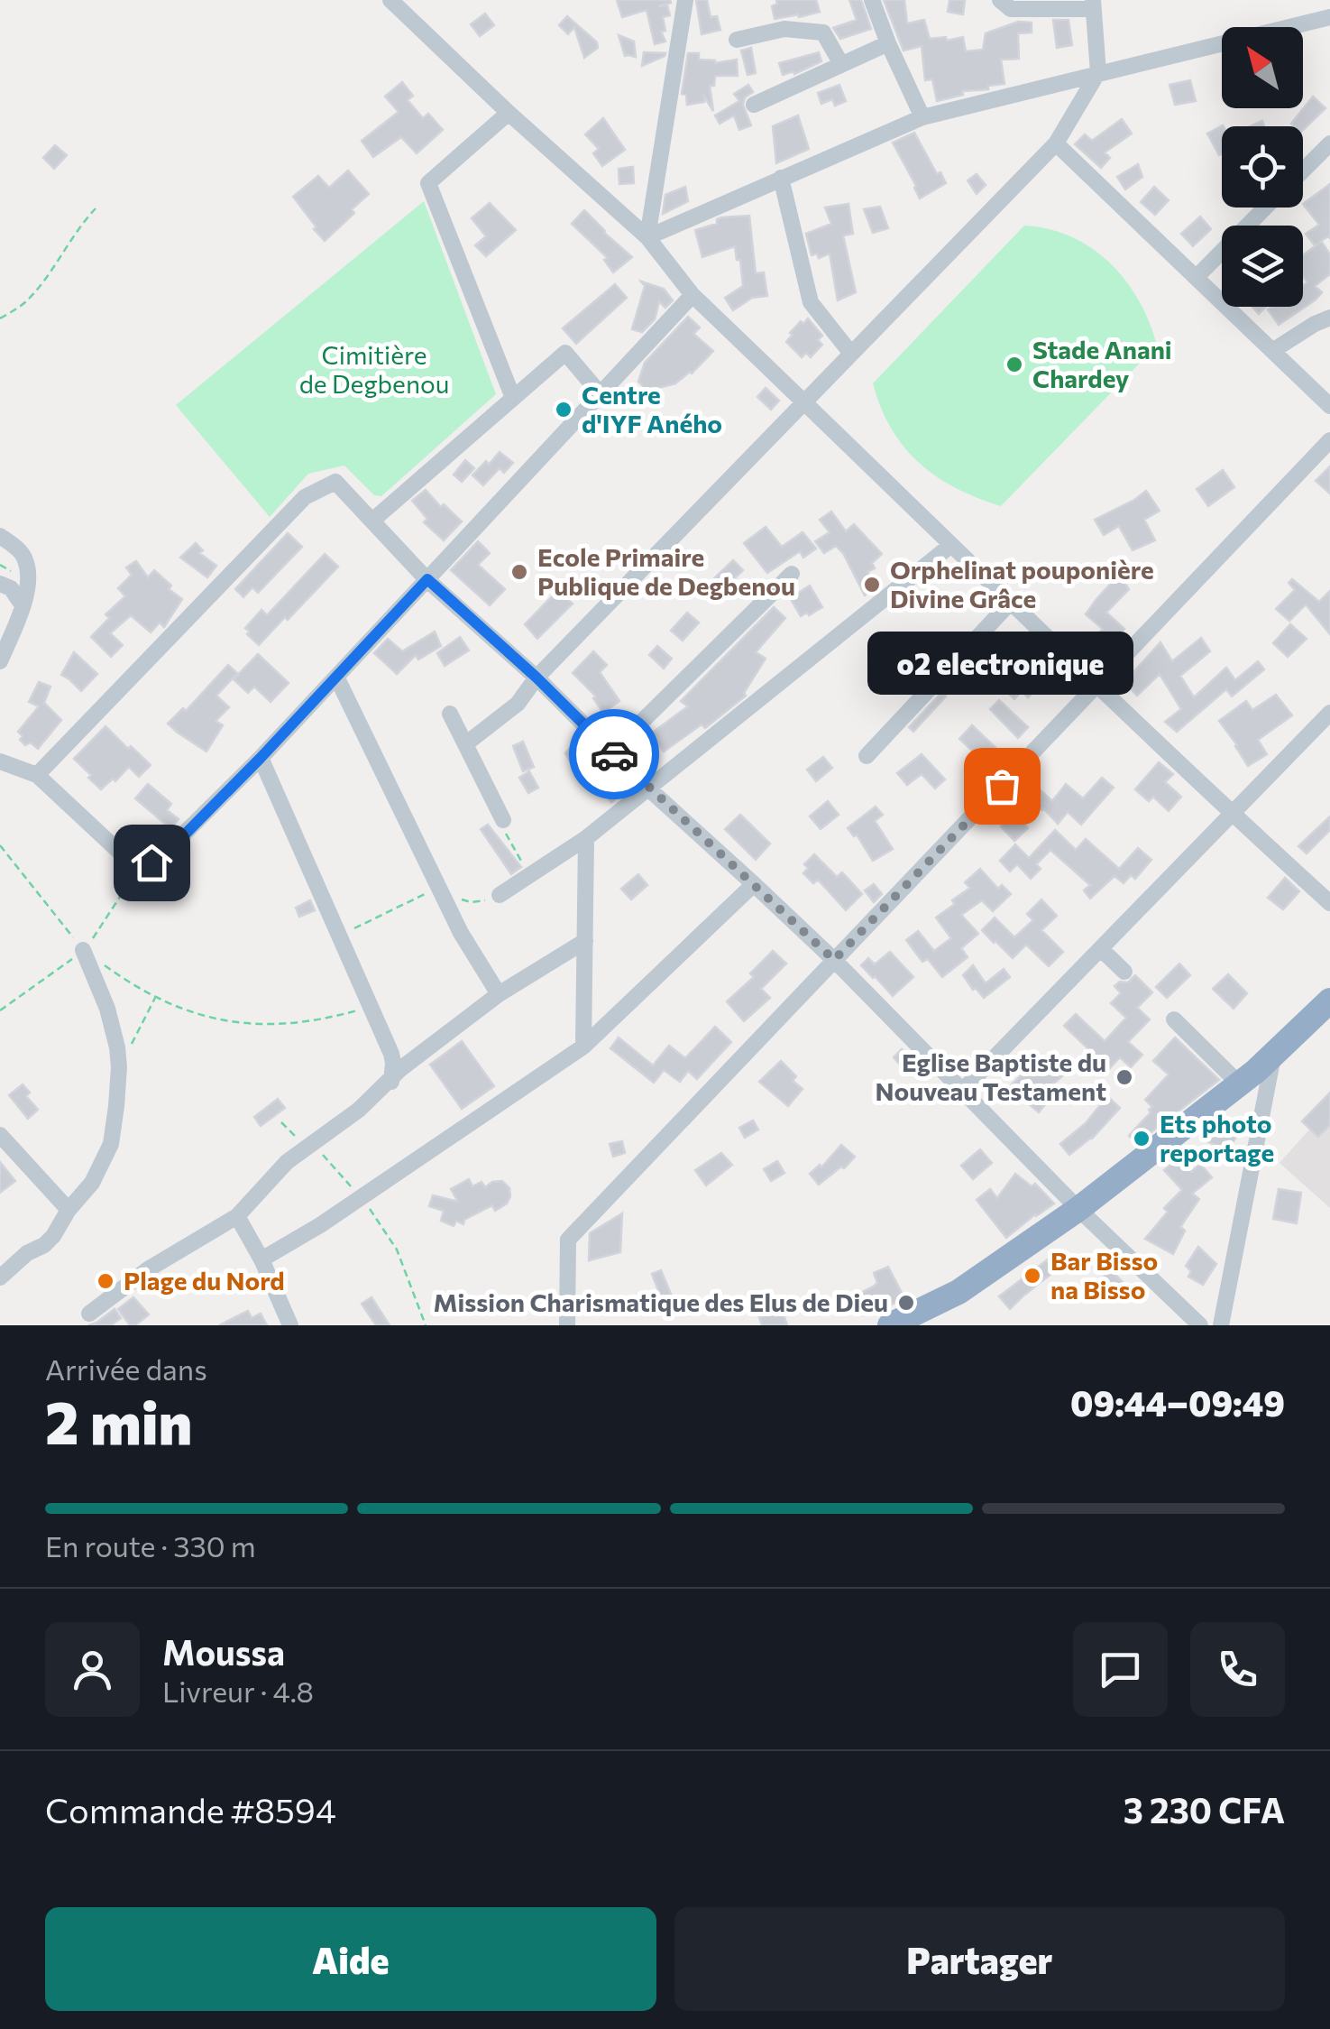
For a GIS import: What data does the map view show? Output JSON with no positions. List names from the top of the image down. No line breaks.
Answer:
{"parks":["Cimitière de Degbenou"],"places":["Stade Anani Chardey","Centre d'IYF Aného","Ecole Primaire Publique de Degbenou","Orphelinat pouponière Divine Grâce","o2 electronique","Eglise Baptiste du Nouveau Testament","Ets photo reportage","Bar Bisso na Bisso","Plage du Nord","Mission Charismatique des Elus de Dieu"],"north":"top left","page":{"bubble":"o2 electronique","heading":["2 min","Arrivée dans","09:44–09:49"],"panel":["Moussa","Livreur · 4.8","Commande #8594","3 230 CFA"],"bar":"En route · 330 m","buttons":["Aide","Partager"]}}
